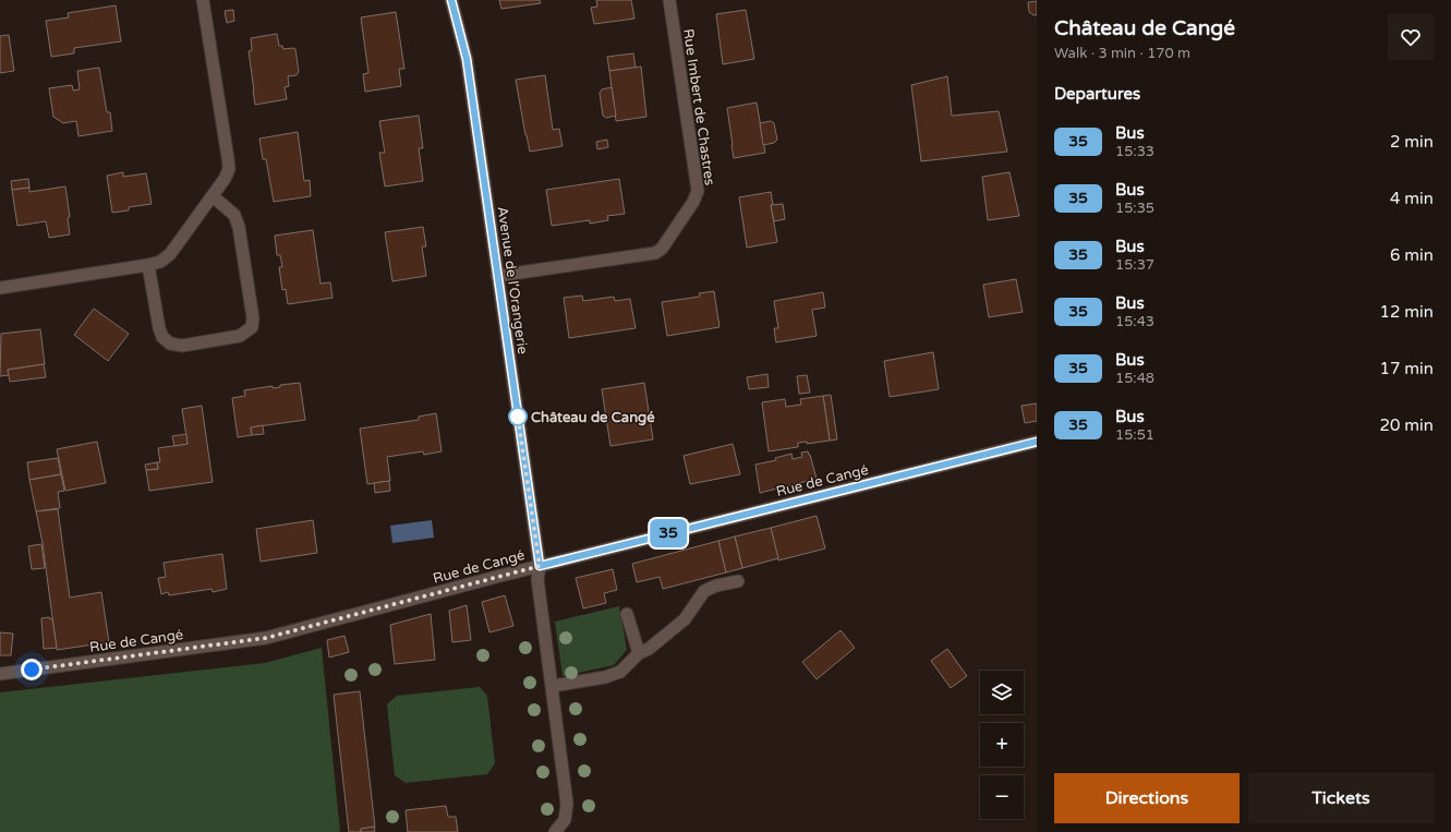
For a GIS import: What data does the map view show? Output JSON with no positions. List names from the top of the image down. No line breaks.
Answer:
{"streets":{"street":["Rue Imbert de Chastres","Avenue de l'Orangerie","Rue de Cangé"]},"crossings":[["Rue Imbert de Chastres","Avenue de l'Orangerie"],["Avenue de l'Orangerie","Rue de Cangé"]],"places":["Château de Cangé"],"lines":["bus line 35"],"page":{"on_map":"35","heading":[["Château de Cangé","Walk · 3 min · 170 m"],"Departures"],"list":[{"mark":"35","name":"Bus","note":"15:33","value":"2 min"},{"mark":"35","name":"Bus","note":"15:35","value":"4 min"},{"mark":"35","name":"Bus","note":"15:37","value":"6 min"},{"mark":"35","name":"Bus","note":"15:43","value":"12 min"},{"mark":"35","name":"Bus","note":"15:48","value":"17 min"},{"mark":"35","name":"Bus","note":"15:51","value":"20 min"}],"map_buttons":["+","−"],"buttons":["Directions","Tickets"]}}
